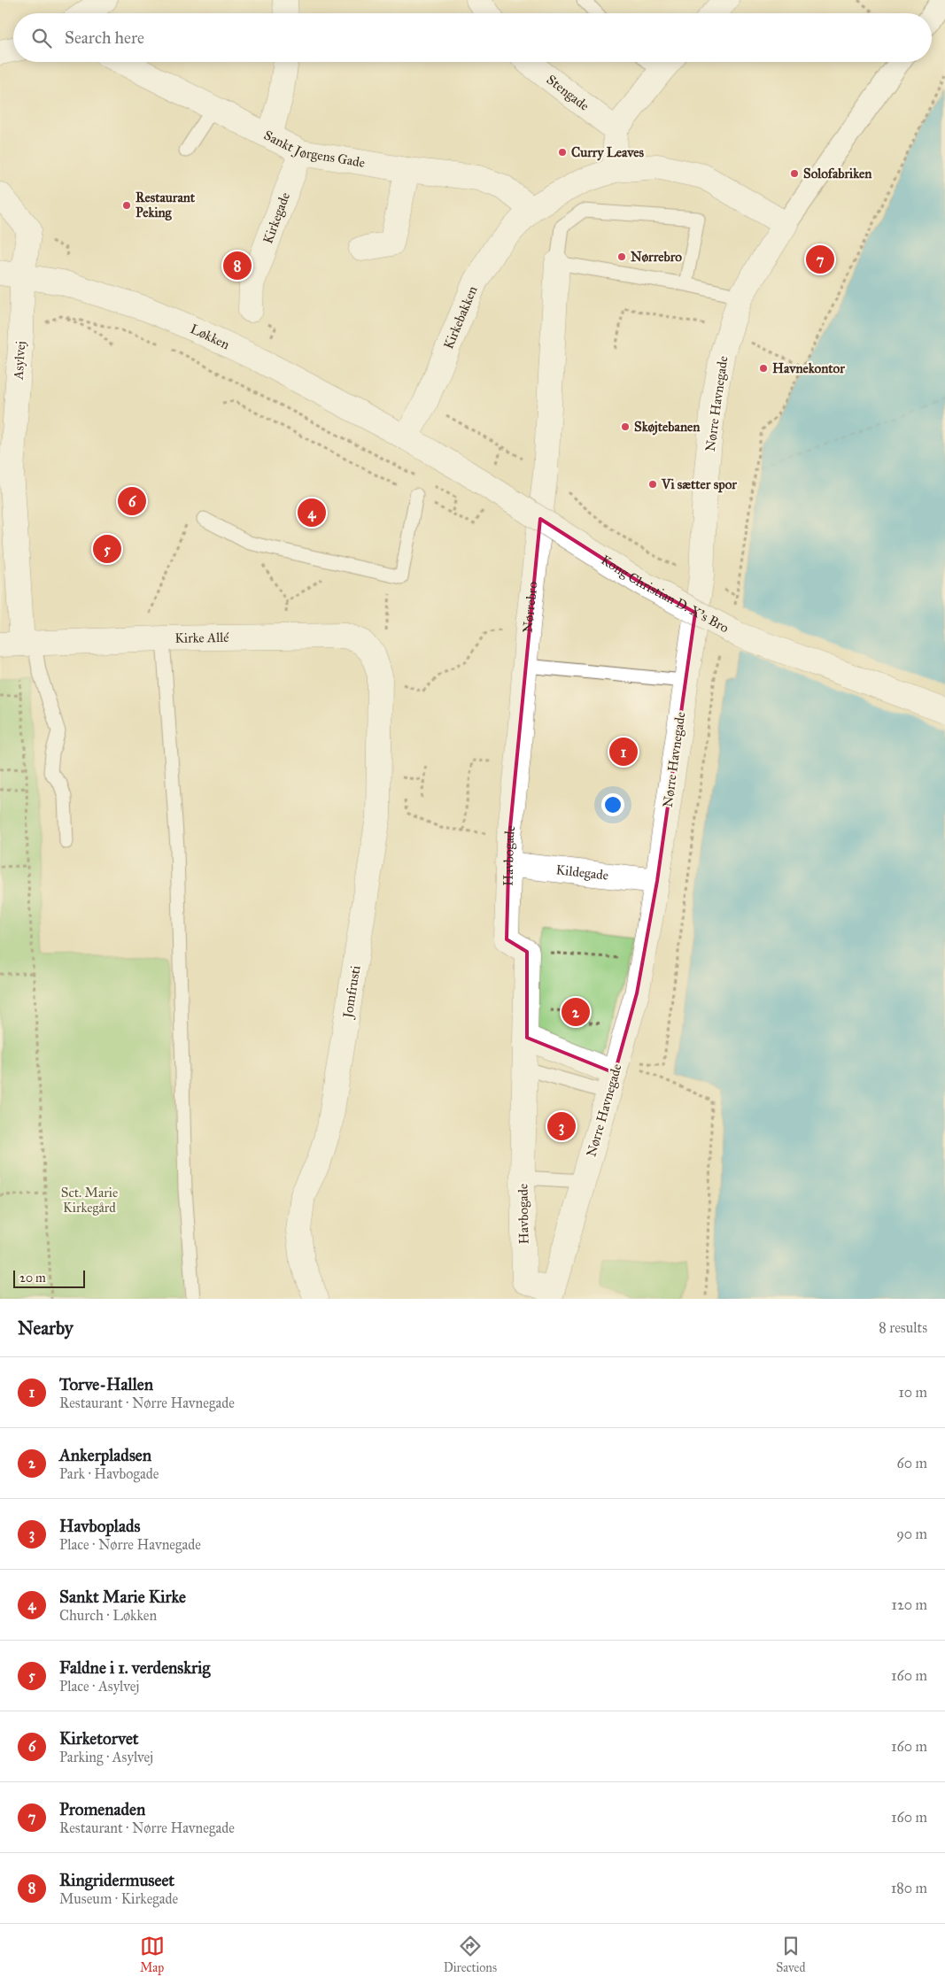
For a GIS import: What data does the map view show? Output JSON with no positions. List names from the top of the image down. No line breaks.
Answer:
{"streets":{"street":["Stengade","Sankt Jørgens Gade","Kirkegade","Kirkebakken","Løkken","Asylvej","Nørre Havnegade","Kong Christian D. X's Bro","Nørrebro","Kirke Allé","Havbogade","Kildegade","Jomfrusti"]},"crossings":[["Sankt Jørgens Gade","Kirkegade"],["Sankt Jørgens Gade","Kirkebakken"],["Kirkebakken","Løkken"],["Kirkebakken","Kong Christian D. X's Bro"],["Løkken","Asylvej"],["Løkken","Kong Christian D. X's Bro"],["Asylvej","Kirke Allé"],["Nørre Havnegade","Havbogade"],["Nørre Havnegade","Kildegade"],["Nørrebro","Havbogade"],["Kirke Allé","Jomfrusti"],["Havbogade","Kildegade"]],"parks":["Sct. Marie Kirkegård"],"places":["Curry Leaves","Solofabriken","Restaurant Peking","Nørrebro","Havnekontor","Skøjtebanen","Vi sætter spor"],"scale_bar":"20 m","page":{"search":"Search here","pins":["7","8","6","4","5","1","2","3"],"scale":"20 m","heading":["Nearby","8 results"],"list":[{"mark":"1","name":"Torve-Hallen","note":"Restaurant · Nørre Havnegade","value":"10 m"},{"mark":"2","name":"Ankerpladsen","note":"Park · Havbogade","value":"60 m"},{"mark":"3","name":"Havboplads","note":"Place · Nørre Havnegade","value":"90 m"},{"mark":"4","name":"Sankt Marie Kirke","note":"Church · Løkken","value":"120 m"},{"mark":"5","name":"Faldne i 1. verdenskrig","note":"Place · Asylvej","value":"160 m"},{"mark":"6","name":"Kirketorvet","note":"Parking · Asylvej","value":"160 m"},{"mark":"7","name":"Promenaden","note":"Restaurant · Nørre Havnegade","value":"160 m"},{"mark":"8","name":"Ringridermuseet","note":"Museum · Kirkegade","value":"180 m"}],"nav":["Map","Directions","Saved"]}}
